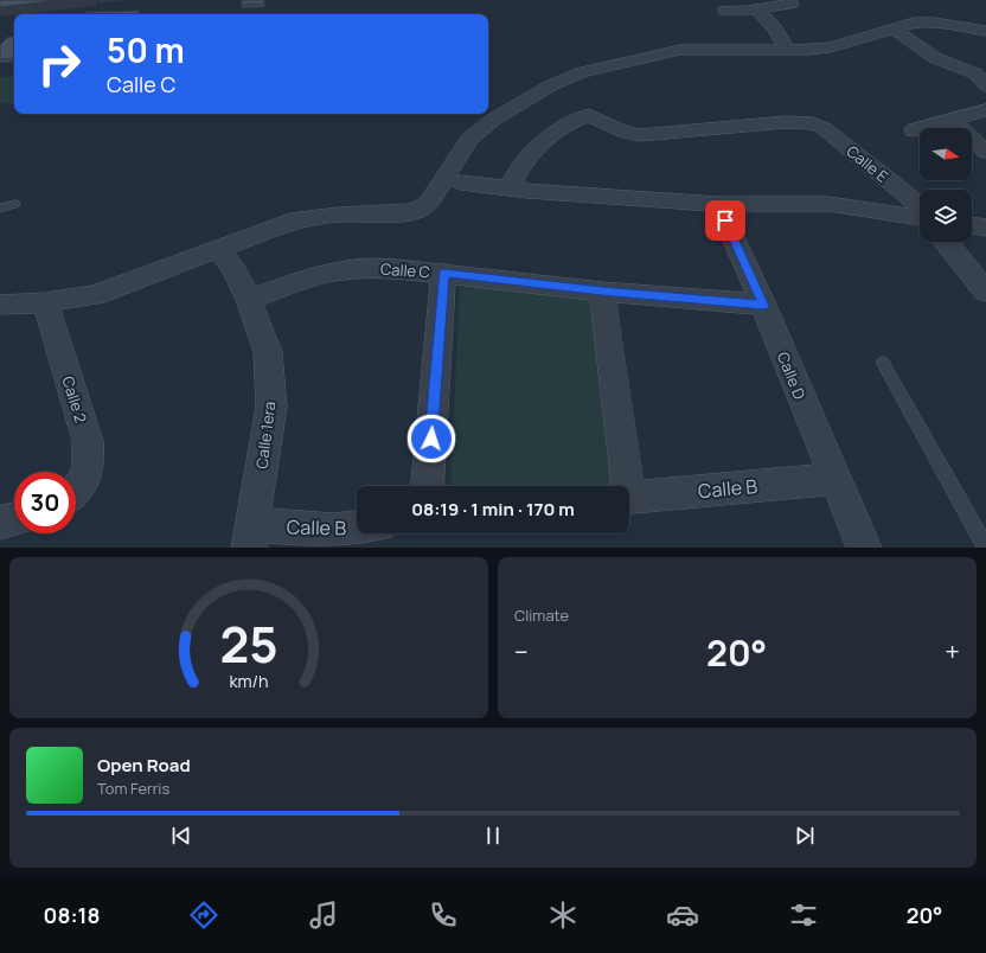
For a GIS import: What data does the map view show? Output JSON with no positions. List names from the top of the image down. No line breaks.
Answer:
{"streets":{"street":["Calle E","Calle C","Calle D","Calle 2","Calle 1era","Calle B"]},"crossings":[["Calle C","Calle D"],["Calle C","Calle 1era"],["Calle D","Calle B"],["Calle 1era","Calle B"]],"north":"right","page":{"turn":["50 m","Calle C"],"limit":"30","trip":"08:19 · 1 min · 170 m","tile":"Climate","heat":["−","20°","+"],"song":["Open Road","Tom Ferris"],"tabs":["08:18","20°"],"gauge":["25","km/h"]}}
